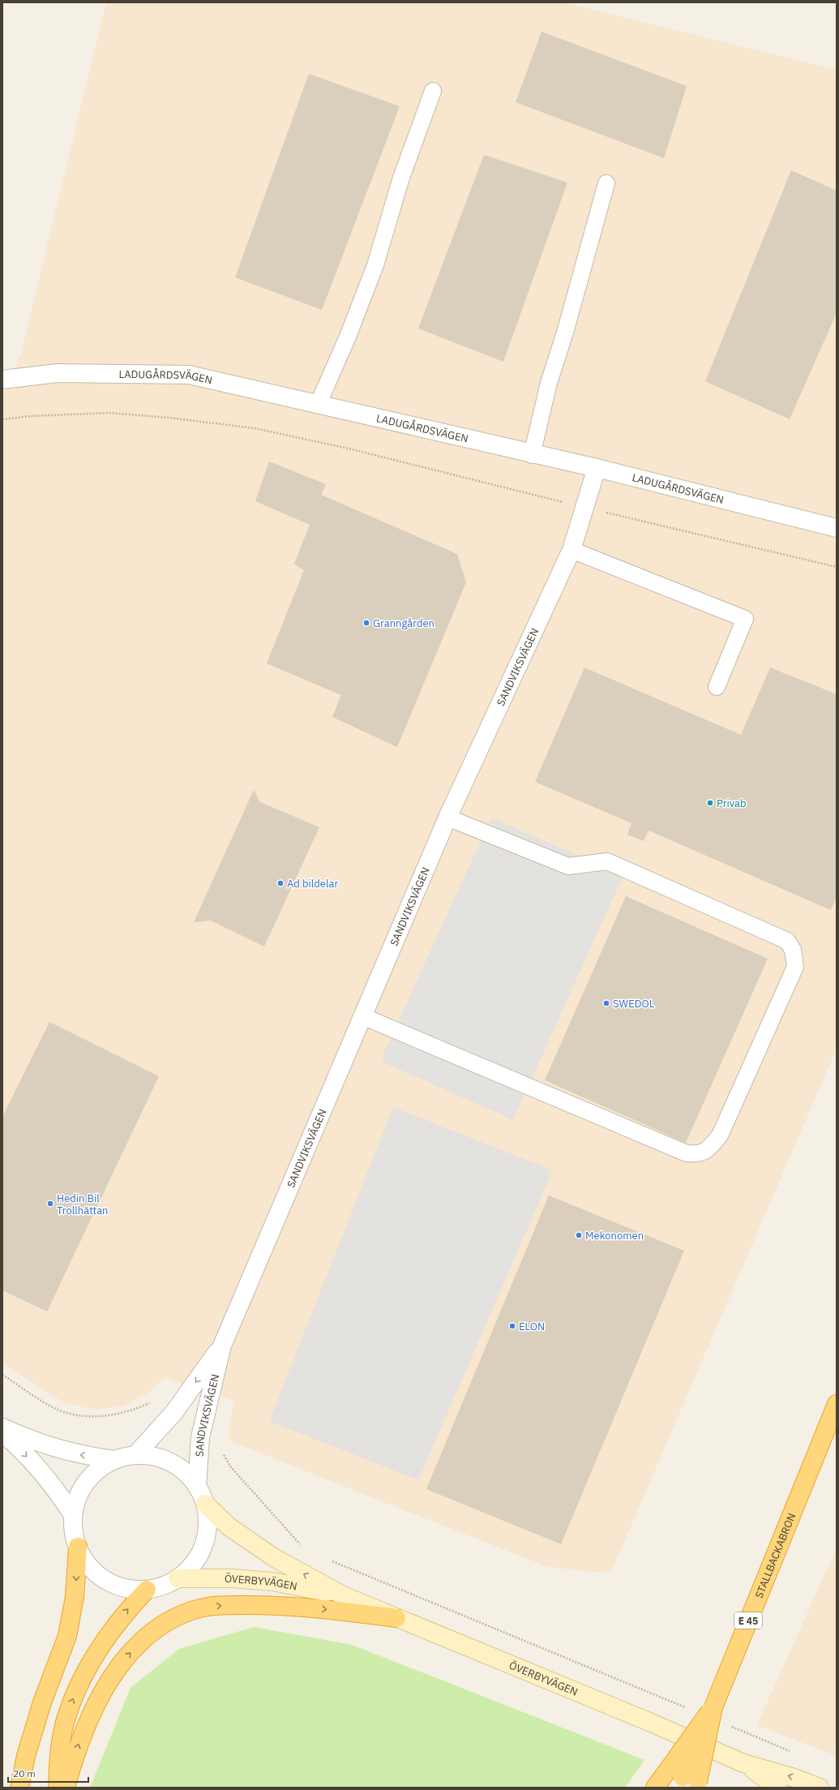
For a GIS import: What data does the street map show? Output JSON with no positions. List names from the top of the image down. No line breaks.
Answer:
{"streets":{"highway":["STALLBACKABRON","E 45"],"main road":["ÖVERBYVÄGEN"],"street":["LADUGÅRDSVÄGEN","SANDVIKSVÄGEN"]},"crossings":[["LADUGÅRDSVÄGEN","SANDVIKSVÄGEN"]],"places":["Granngården","Privab","Ad bildelar","SWEDOL","Hedin Bil Trollhättan","Mekonomen","ELON"],"scale_bar":"20 m"}
